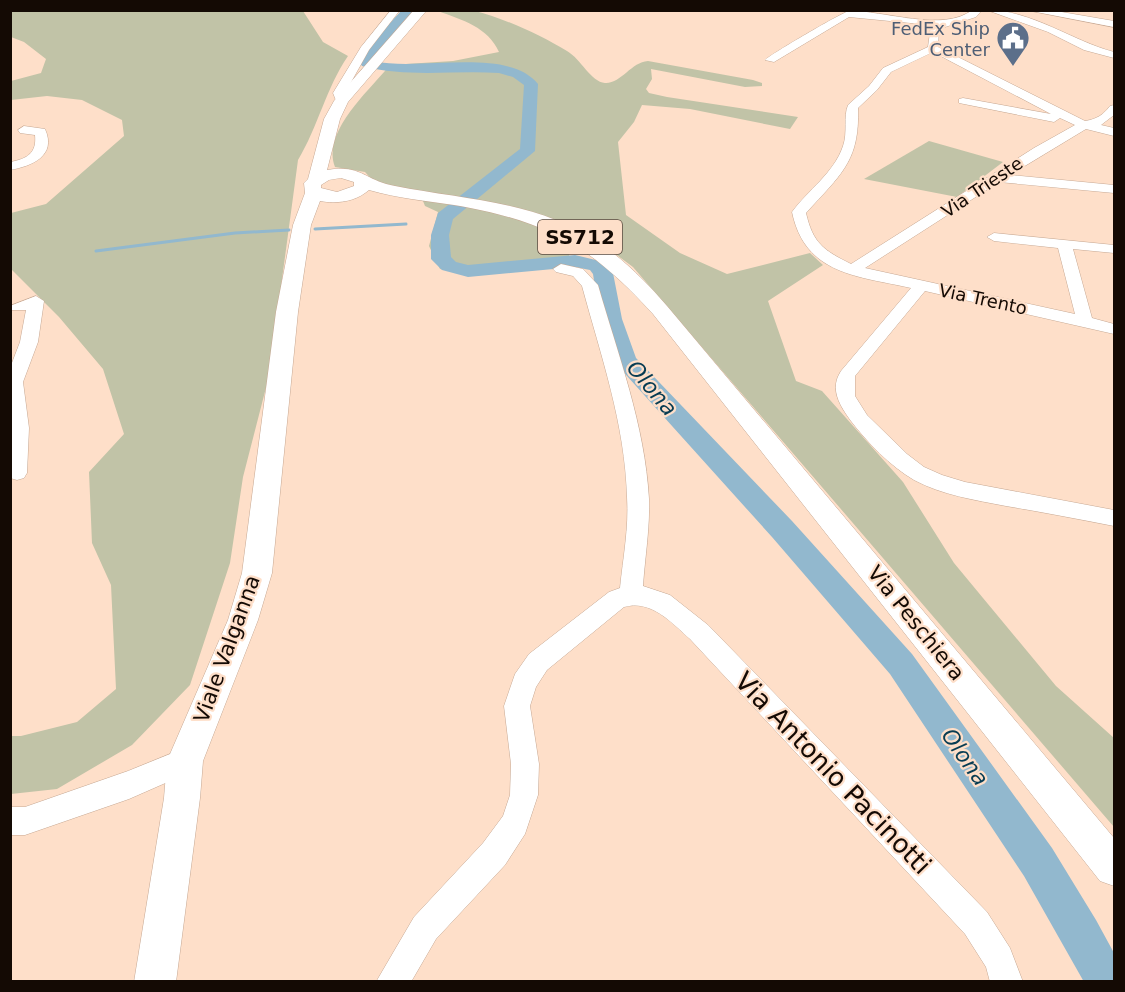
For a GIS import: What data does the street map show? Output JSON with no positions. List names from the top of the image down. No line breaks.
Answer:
{"streets":{"main road":["SS712","Via Peschiera","Viale Valganna"],"street":["Via Trieste","Via Trento","Via Antonio Pacinotti"]},"crossings":[["Via Trieste","Via Trento"]],"water":["Olona"],"places":{"public building":["FedEx Ship Center"]}}
